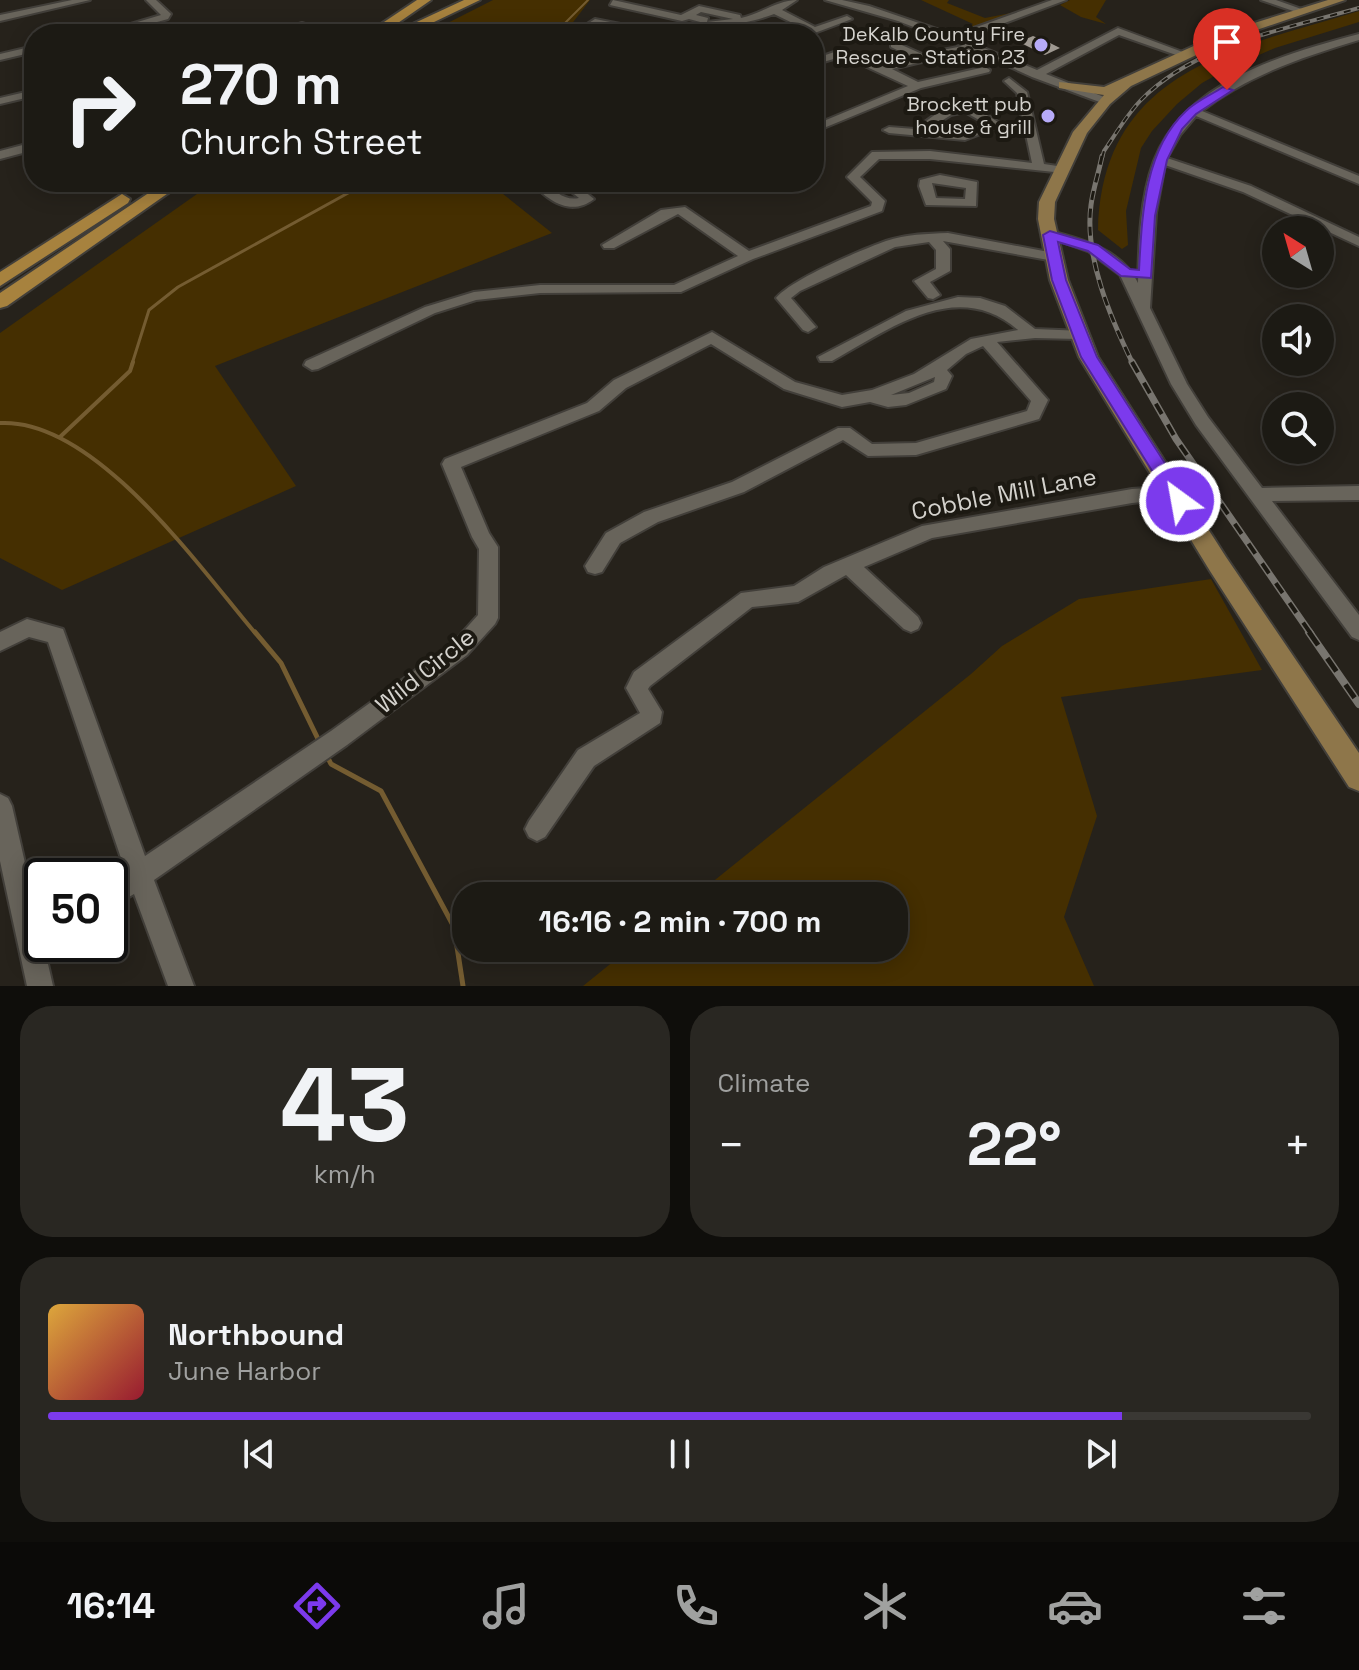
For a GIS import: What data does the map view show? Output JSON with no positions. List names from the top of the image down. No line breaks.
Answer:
{"streets":{"street":["Cobble Mill Lane","Wild Circle"]},"places":["DeKalb County Fire Rescue - Station 23","Brockett pub house & grill"],"north":"top left","page":{"turn":["270 m","Church Street"],"limit":"50","trip":"16:16 · 2 min · 700 m","tile":[["43","km/h"],"Climate"],"heat":["−","22°","+"],"song":["Northbound","June Harbor"],"tabs":"16:14"}}
